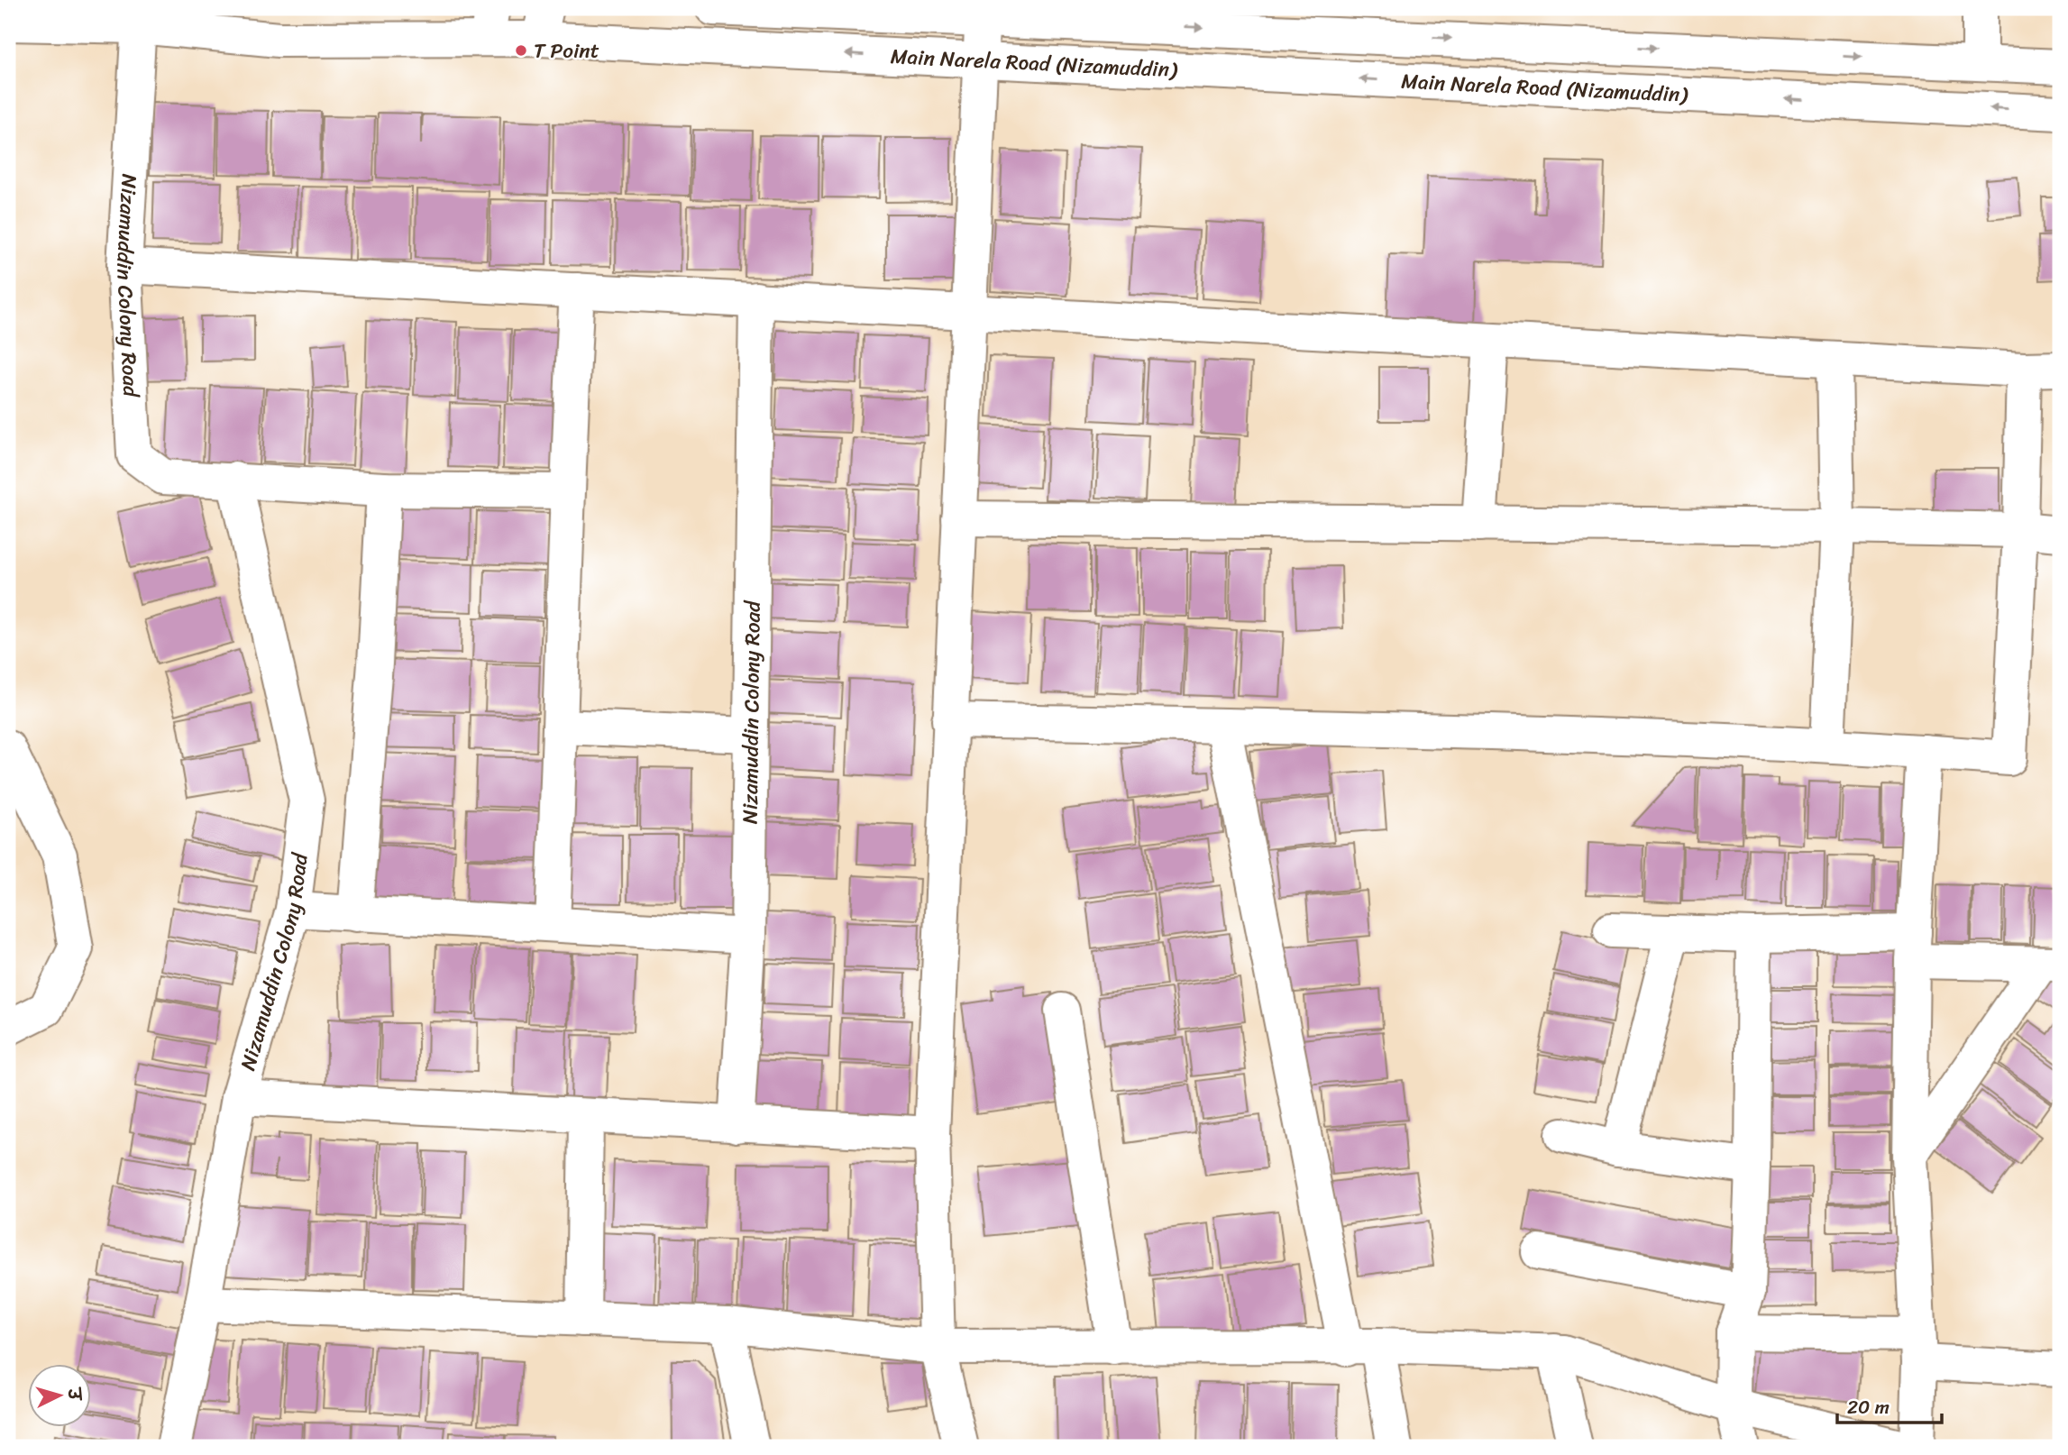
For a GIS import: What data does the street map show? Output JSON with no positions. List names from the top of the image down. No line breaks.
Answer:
{"streets":{"street":["Main Narela Road (Nizamuddin)","Nizamuddin Colony Road"]},"crossings":[["Main Narela Road (Nizamuddin)","Nizamuddin Colony Road"]],"places":["T Point"],"scale_bar":"20 m","north":"right"}
